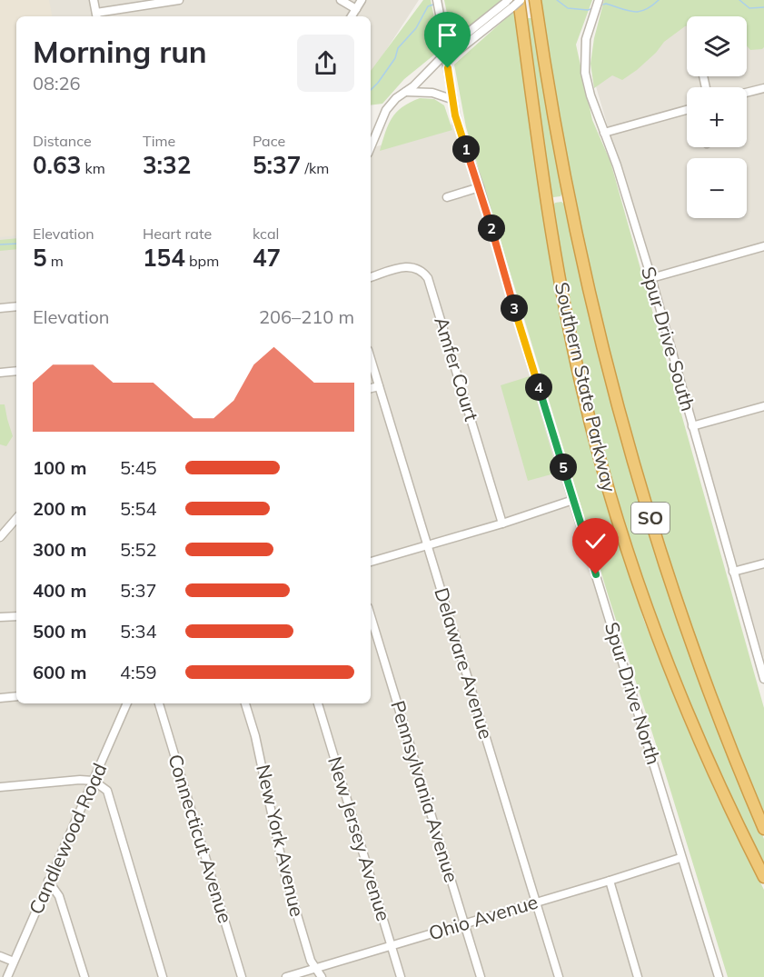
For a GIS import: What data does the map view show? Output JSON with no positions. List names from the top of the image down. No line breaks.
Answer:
{"streets":{"highway":["Southern State Parkway","SO"],"street":["Spur Drive South","Amfer Court","Delaware Avenue","Spur Drive North","Pennsylvania Avenue","Candlewood Road","Connecticut Avenue","New Jersey Avenue","New York Avenue","Ohio Avenue"]},"crossings":[["Delaware Avenue","Ohio Avenue"],["Spur Drive North","Ohio Avenue"],["Pennsylvania Avenue","Ohio Avenue"],["New Jersey Avenue","Ohio Avenue"],["New York Avenue","Ohio Avenue"]],"page":{"map_buttons":["+","−"],"heading":["Morning run","08:26"],"stats":[["Distance","0.63 km"],["Time","3:32"],["Pace","5:37 /km"],["Elevation","5 m"],["Heart rate","154 bpm"],["kcal","47"]],"pins":["1","2","3","4","5"],"chart":["Elevation","206–210 m"],"list":[{"name":"100 m","note":"5:45"},{"name":"200 m","note":"5:54"},{"name":"300 m","note":"5:52"},{"name":"400 m","note":"5:37"},{"name":"500 m","note":"5:34"},{"name":"600 m","note":"4:59"}]}}
